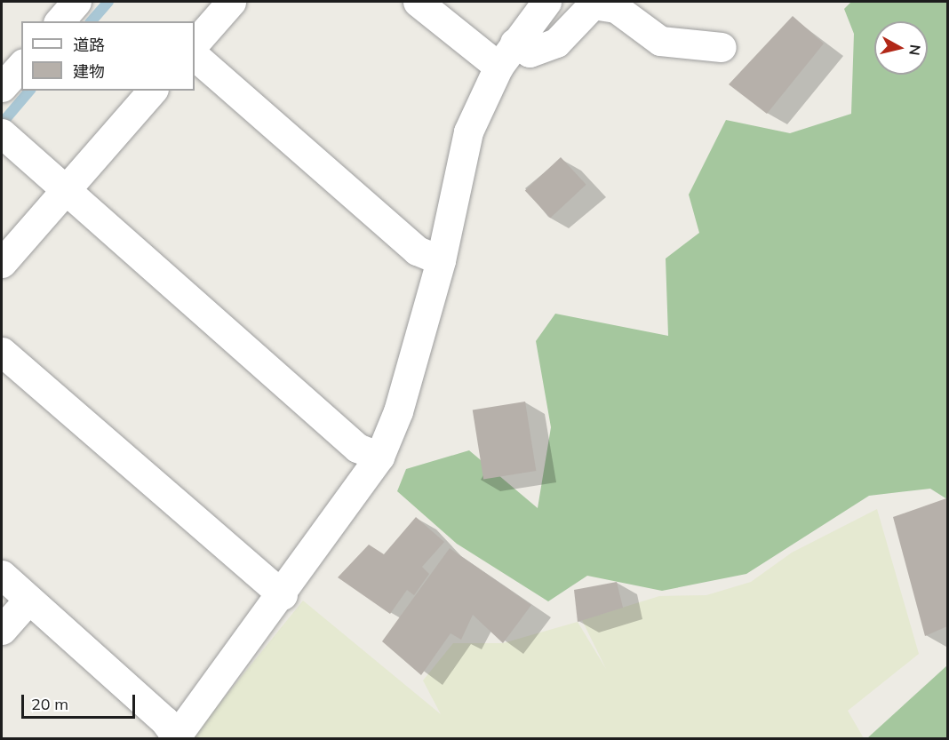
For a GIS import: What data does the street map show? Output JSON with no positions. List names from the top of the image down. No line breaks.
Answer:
{"legend":["道路","建物"],"scale_bar":"20 m","north":"right"}
